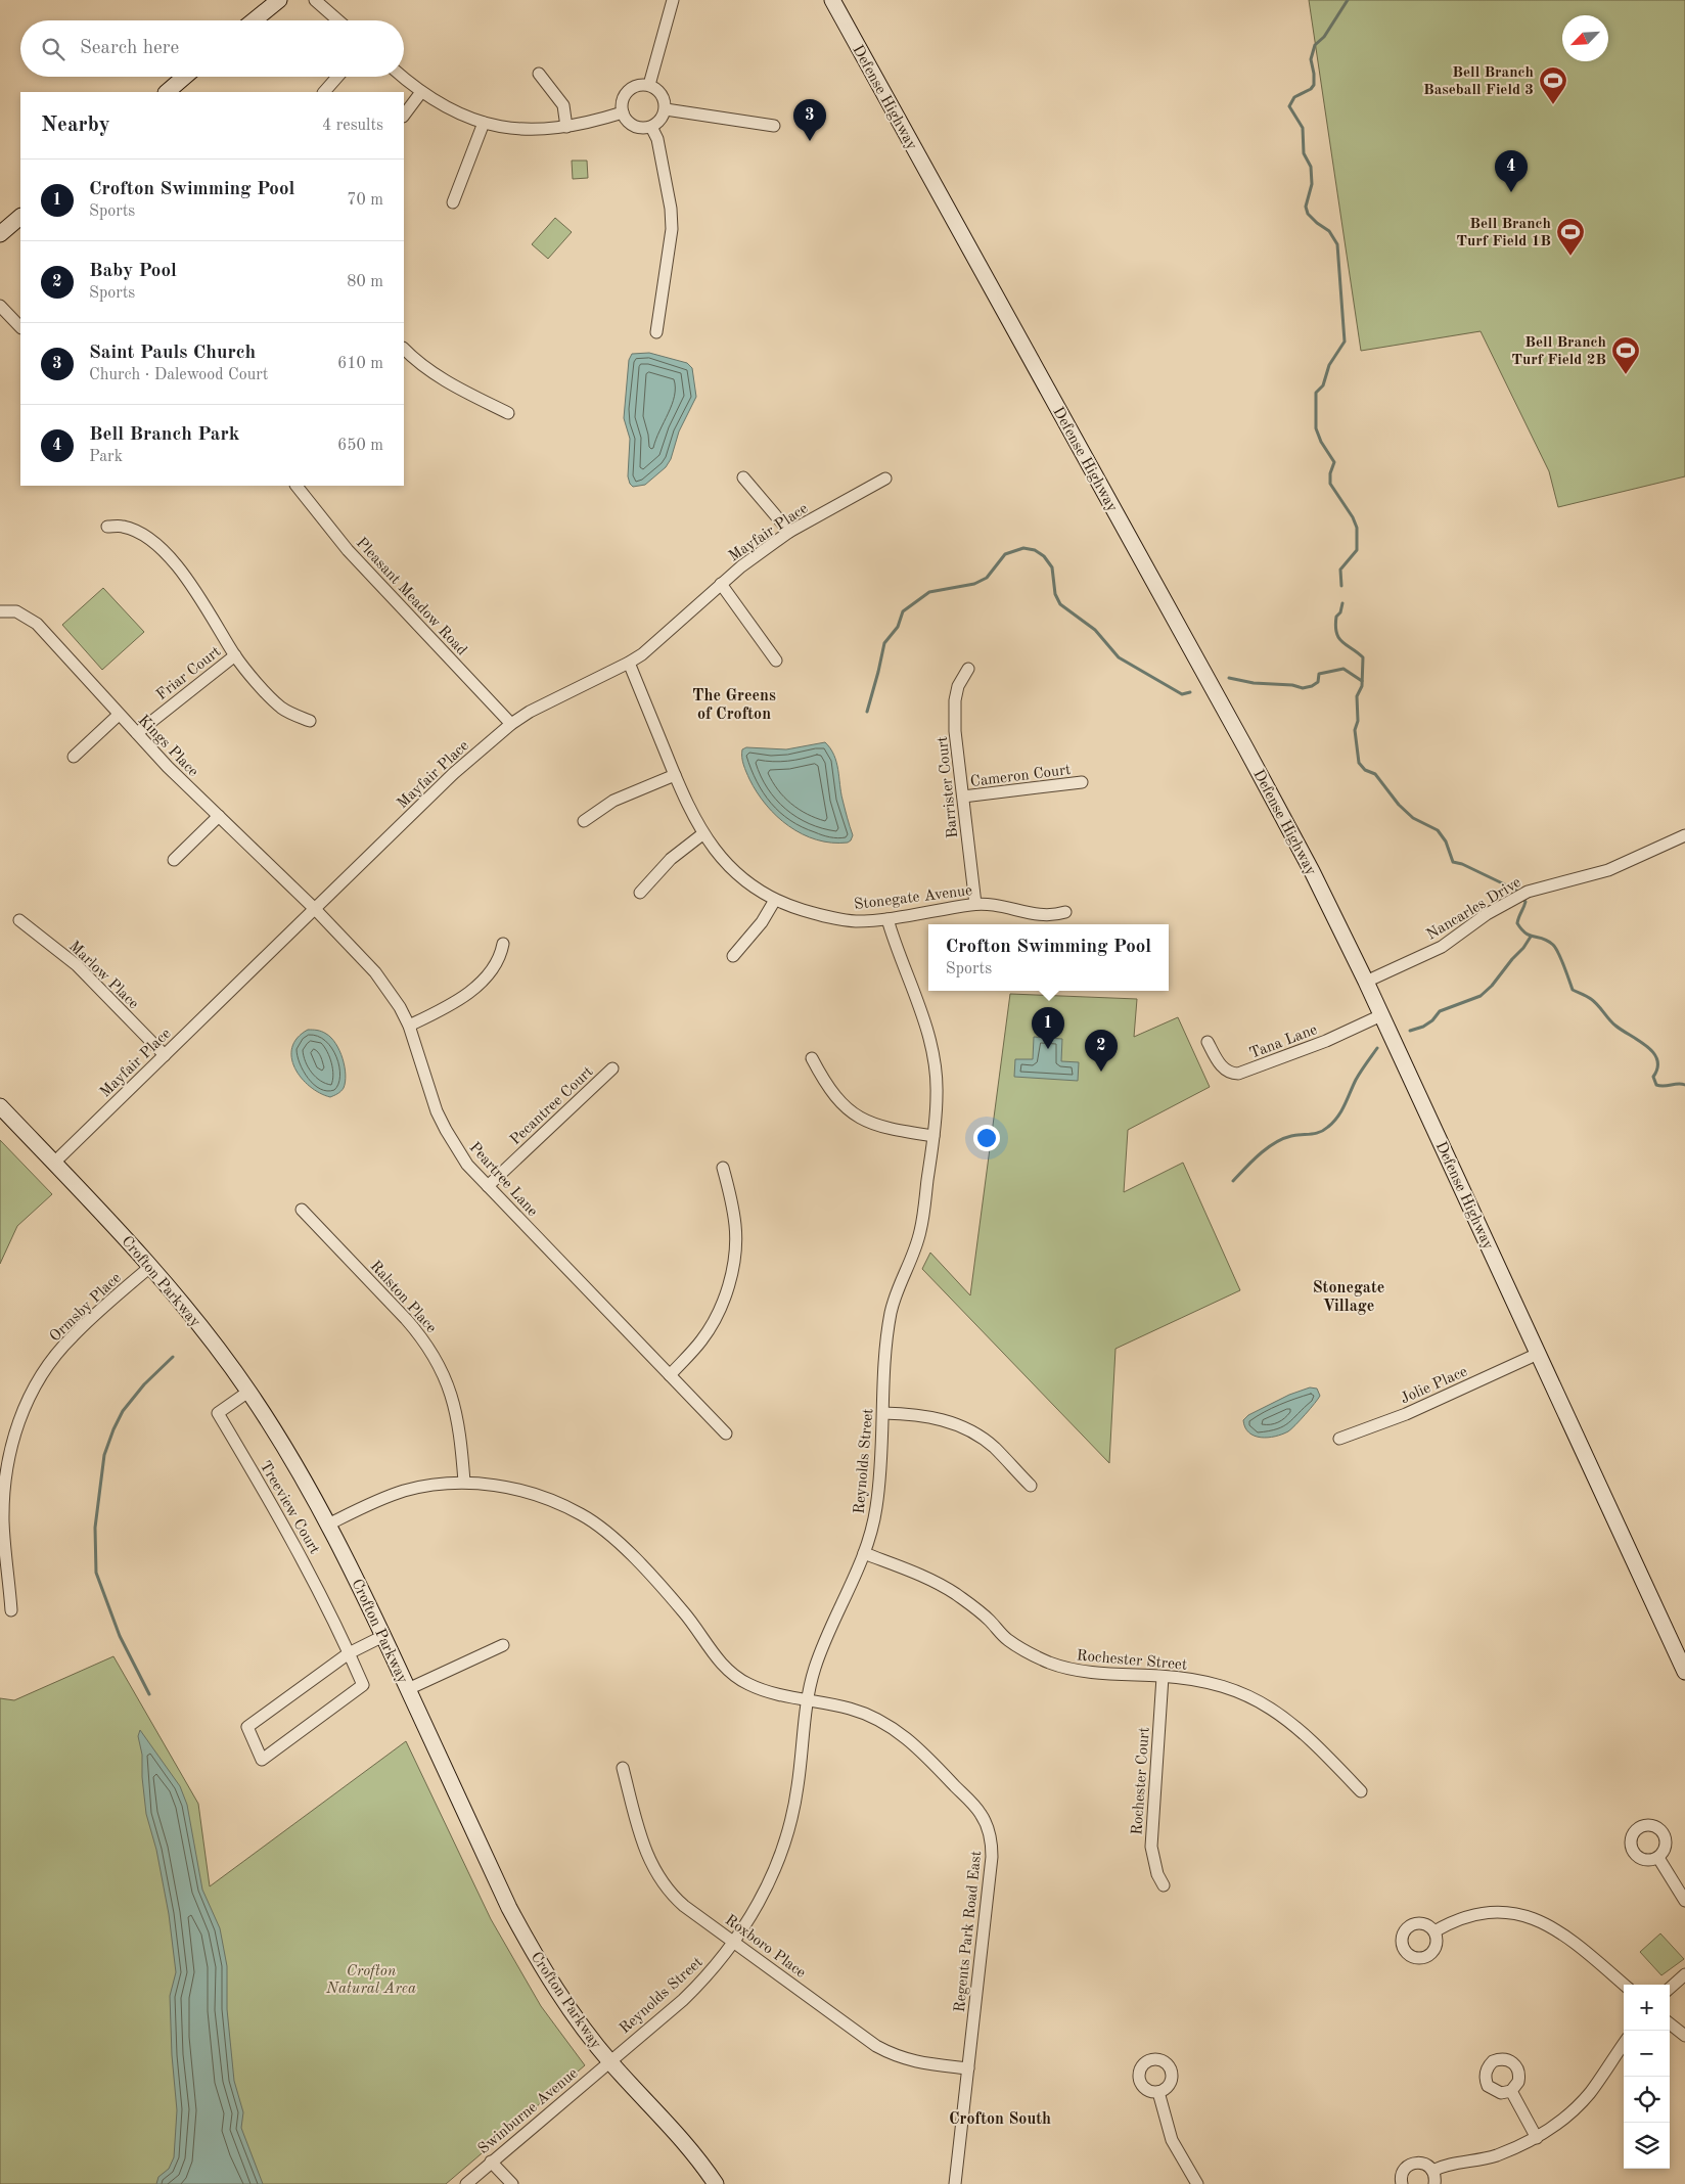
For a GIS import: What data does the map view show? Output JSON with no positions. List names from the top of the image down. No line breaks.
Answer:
{"streets":{"main road":["Defense Highway","Crofton Parkway"],"street":["Mayfair Place","Pleasant Meadow Road","Friar Court","Kings Place","Cameron Court","Barrister Court","Stonegate Avenue","Nancarles Drive","Marlow Place","Tana Lane","Pecantree Court","Peartree Lane","Ralston Place","Ormsby Place","Jolie Place","Reynolds Street","Treeview Court","Rochester Street","Rochester Court","Regents Park Road East","Roxboro Place","Swinburne Avenue"]},"crossings":[["Defense Highway","Nancarles Drive"],["Defense Highway","Tana Lane"],["Defense Highway","Jolie Place"],["Mayfair Place","Pleasant Meadow Road"],["Mayfair Place","Kings Place"],["Mayfair Place","Stonegate Avenue"],["Mayfair Place","Marlow Place"],["Mayfair Place","Peartree Lane"],["Mayfair Place","Crofton Parkway"],["Friar Court","Kings Place"],["Kings Place","Peartree Lane"],["Cameron Court","Barrister Court"],["Barrister Court","Stonegate Avenue"],["Stonegate Avenue","Reynolds Street"],["Pecantree Court","Peartree Lane"],["Crofton Parkway","Ormsby Place"],["Crofton Parkway","Reynolds Street"],["Crofton Parkway","Treeview Court"],["Crofton Parkway","Regents Park Road East"],["Crofton Parkway","Swinburne Avenue"],["Ralston Place","Regents Park Road East"],["Reynolds Street","Rochester Street"],["Reynolds Street","Regents Park Road East"],["Reynolds Street","Roxboro Place"],["Reynolds Street","Swinburne Avenue"],["Rochester Street","Rochester Court"],["Regents Park Road East","Roxboro Place"]],"districts":["The Greens of Crofton","Stonegate Village","Crofton South"],"parks":["Crofton Natural Area"],"places":{"sports":["Bell Branch Baseball Field 3","Bell Branch Turf Field 1B","Bell Branch Turf Field 2B"]},"north":"bottom left","page":{"search":"Search here","heading":["Nearby","4 results"],"pins":["3","4","1","2"],"list":[{"mark":"1","name":"Crofton Swimming Pool","note":"Sports","value":"70 m"},{"mark":"2","name":"Baby Pool","note":"Sports","value":"80 m"},{"mark":"3","name":"Saint Pauls Church","note":"Church · Dalewood Court","value":"610 m"},{"mark":"4","name":"Bell Branch Park","note":"Park","value":"650 m"}],"popup":["Crofton Swimming Pool","Sports"],"map_buttons":["+","−"]}}
